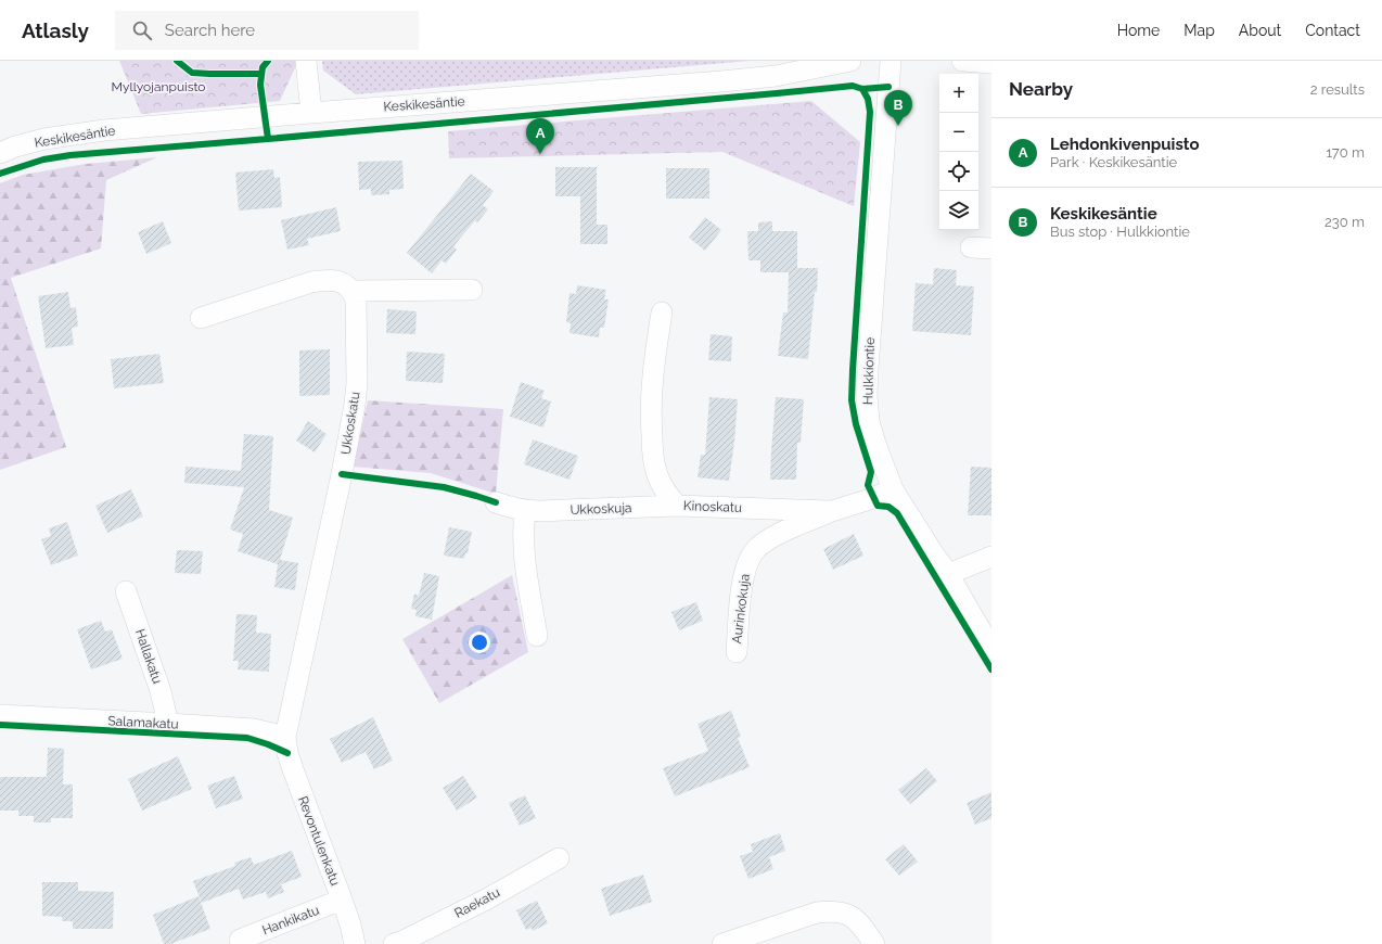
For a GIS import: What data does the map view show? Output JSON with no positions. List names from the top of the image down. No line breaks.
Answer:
{"streets":{"street":["Keskikesäntie","Hulkkiontie","Ukkoskatu","Kinoskatu","Ukkoskuja","Aurinkokuja","Hallakatu","Salamakatu","Revontulenkatu","Raekatu","Hankikatu"]},"crossings":[["Hulkkiontie","Kinoskatu"],["Ukkoskatu","Salamakatu"],["Ukkoskatu","Revontulenkatu"],["Kinoskatu","Ukkoskuja"],["Kinoskatu","Aurinkokuja"],["Hallakatu","Salamakatu"],["Salamakatu","Revontulenkatu"],["Revontulenkatu","Hankikatu"]],"parks":["Myllyojanpuisto"],"page":{"header":"Atlasly","search":"Search here","nav":["Home","Map","About","Contact"],"heading":["Nearby","2 results"],"map_buttons":["+","−"],"pins":["B","A"],"list":[{"mark":"A","name":"Lehdonkivenpuisto","note":"Park · Keskikesäntie","value":"170 m"},{"mark":"B","name":"Keskikesäntie","note":"Bus stop · Hulkkiontie","value":"230 m"}]}}
